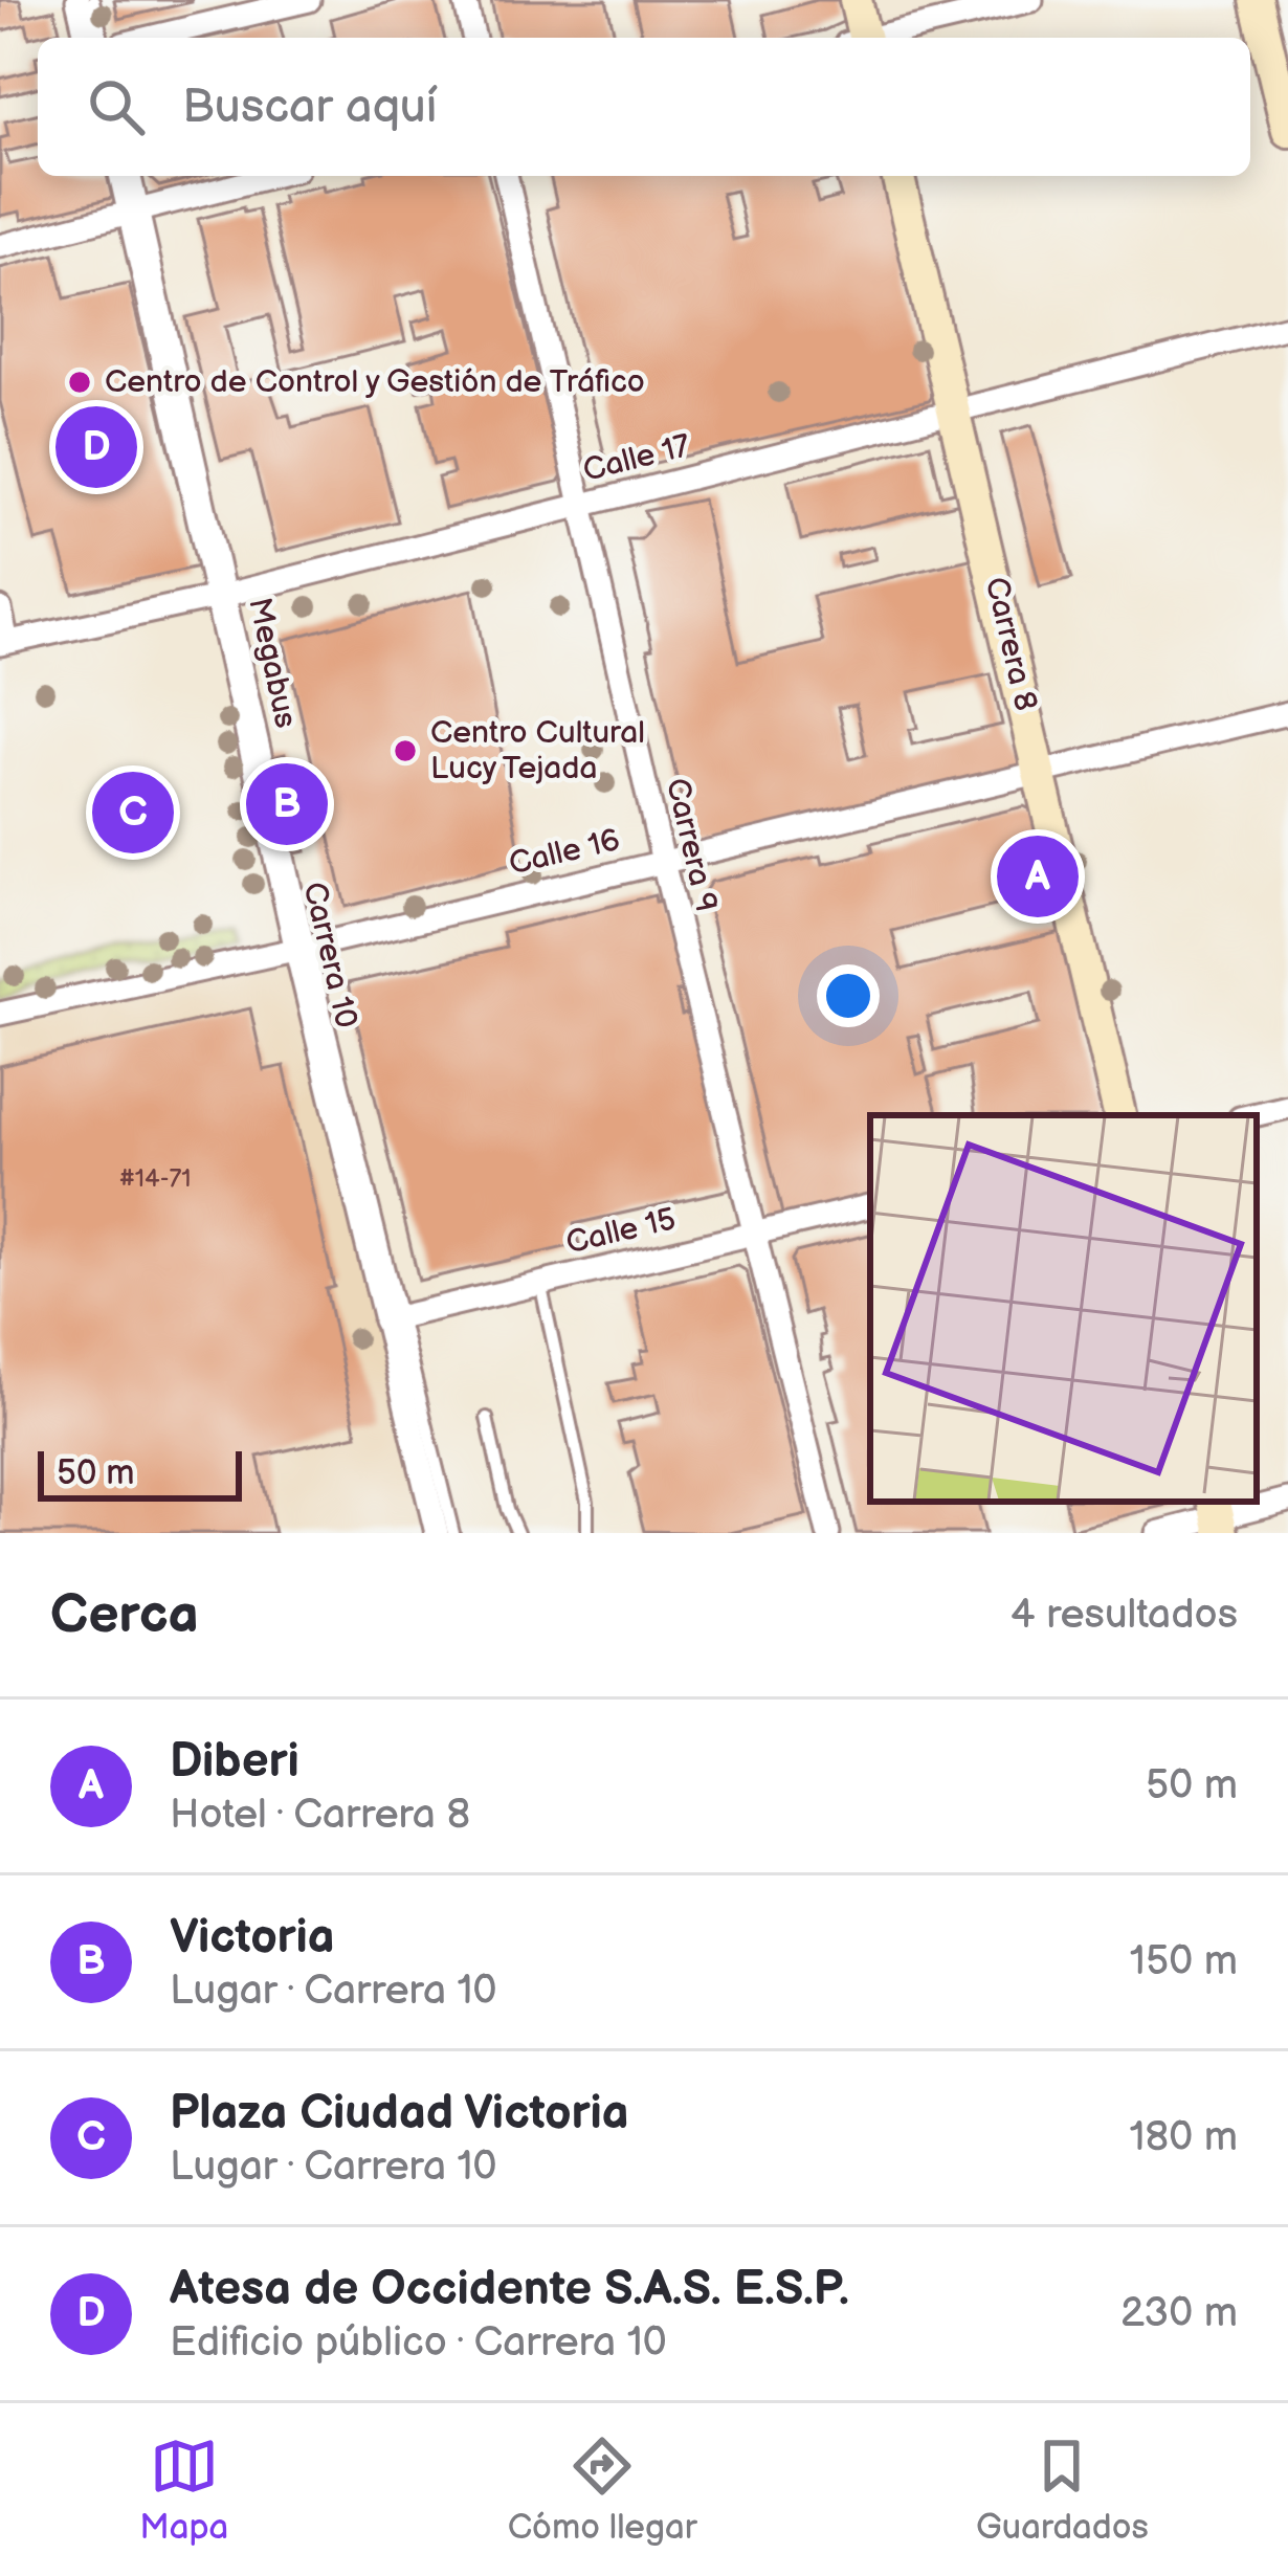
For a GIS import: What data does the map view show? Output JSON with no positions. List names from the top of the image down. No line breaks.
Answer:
{"streets":{"main road":["Carrera 8"],"street":["Calle 17","Carrera 9","Calle 16","Carrera 10","Calle 15"]},"crossings":[["Calle 17","Carrera 8"],["Calle 17","Carrera 9"],["Calle 17","Carrera 10"],["Carrera 8","Calle 16"],["Carrera 9","Calle 16"],["Carrera 9","Calle 15"],["Calle 16","Carrera 10"],["Carrera 10","Calle 15"]],"places":["Centro de Control y Gestión de Tráfico","Centro Cultural Lucy Tejada"],"house_numbers":["#14-71"],"scale_bar":"50 m","page":{"search":"Buscar aquí","pins":["D","B","C","A"],"scale":"50 m","heading":["Cerca","4 resultados"],"list":[{"mark":"A","name":"Diberi","note":"Hotel · Carrera 8","value":"50 m"},{"mark":"B","name":"Victoria","note":"Lugar · Carrera 10","value":"150 m"},{"mark":"C","name":"Plaza Ciudad Victoria","note":"Lugar · Carrera 10","value":"180 m"},{"mark":"D","name":"Atesa de Occidente S.A.S. E.S.P.","note":"Edificio público · Carrera 10","value":"230 m"}],"nav":["Mapa","Cómo llegar","Guardados"]}}
